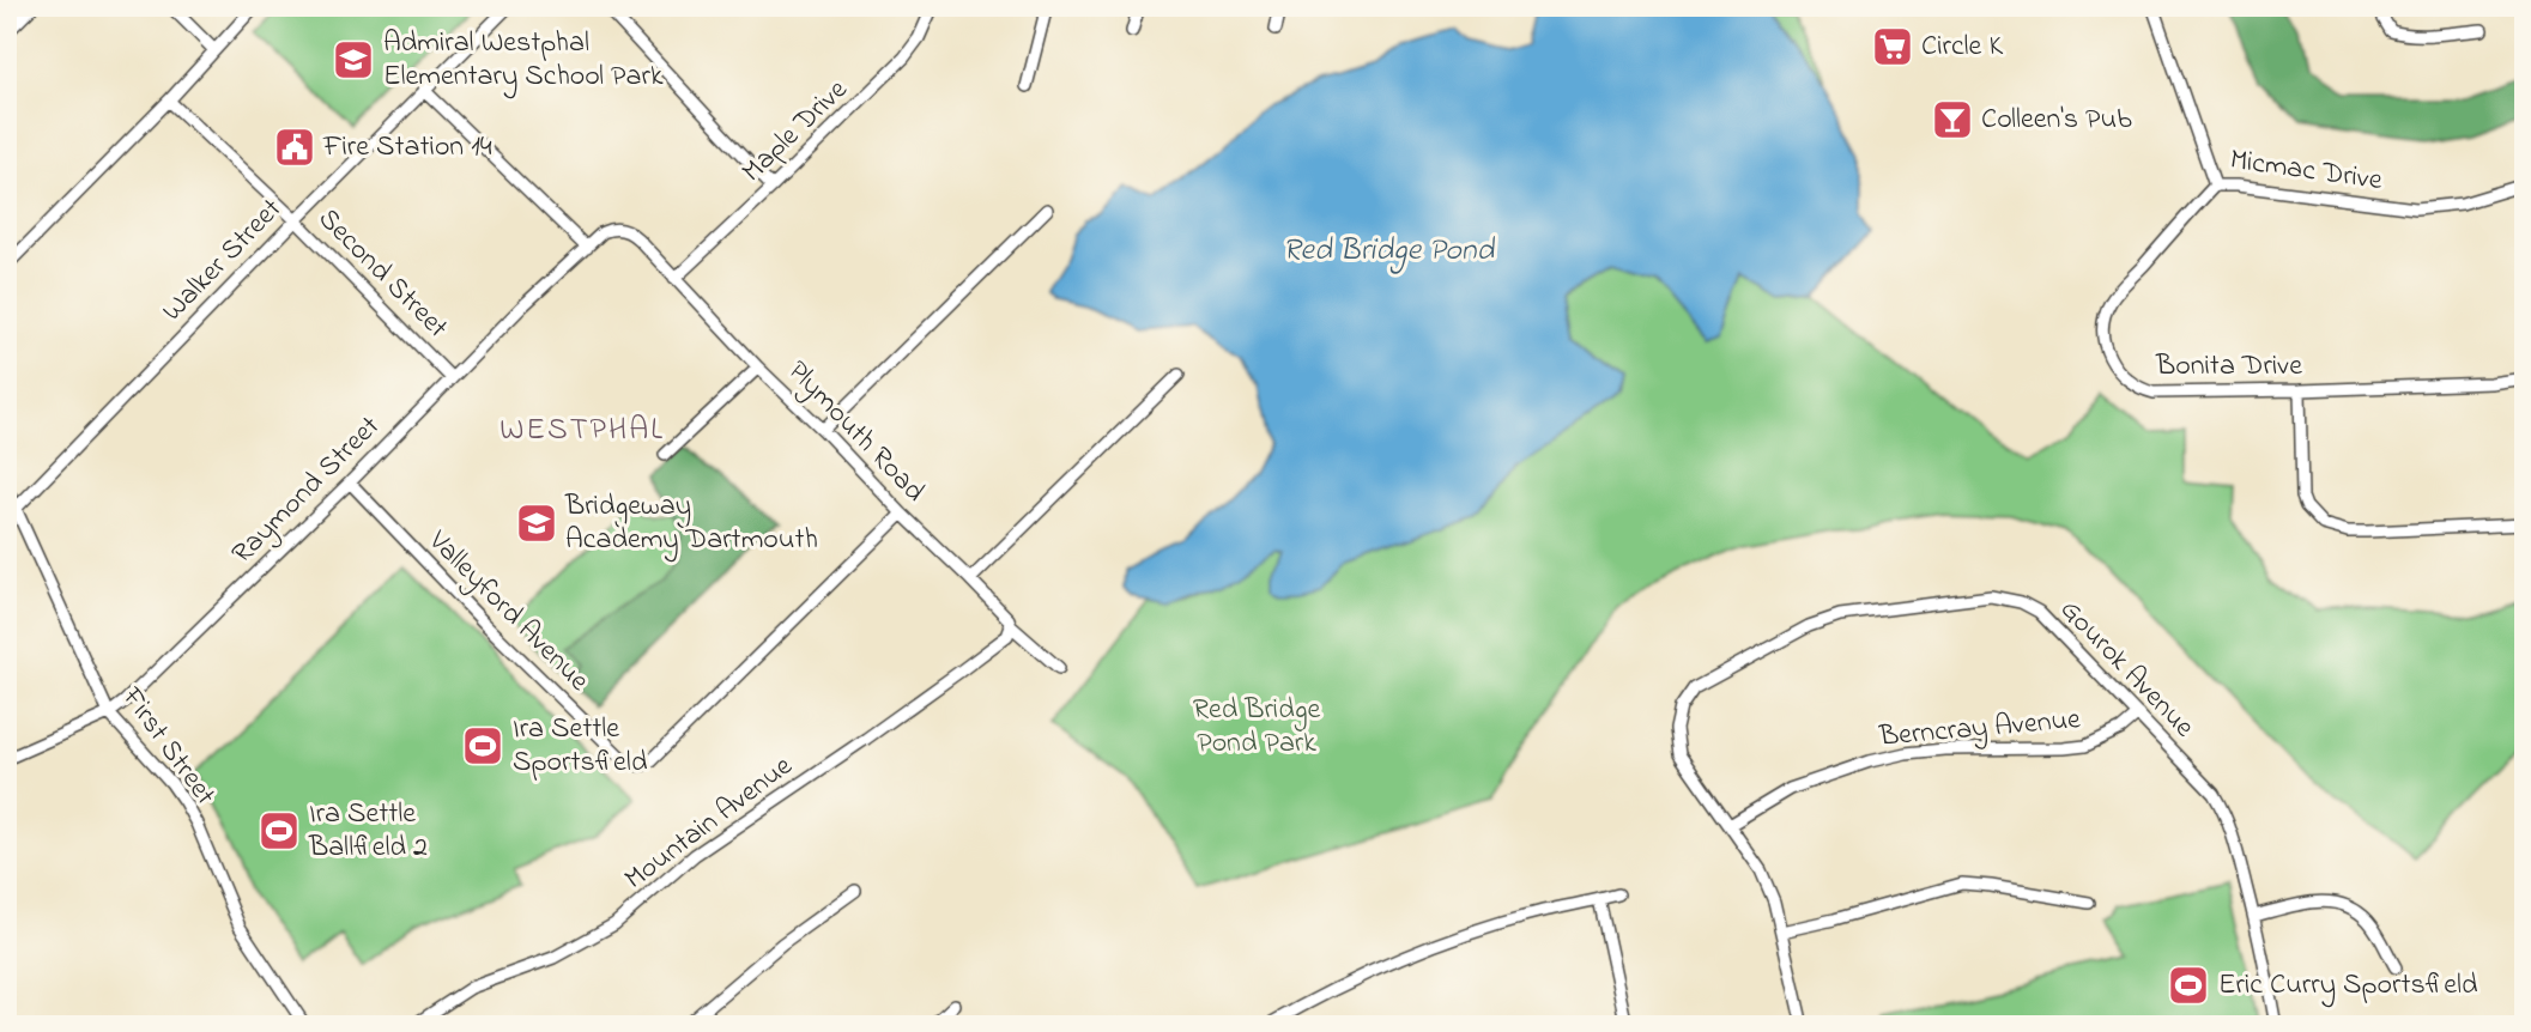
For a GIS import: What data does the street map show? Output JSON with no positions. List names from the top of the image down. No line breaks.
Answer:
{"streets":{"street":["Maple Drive","Micmac Drive","Walker Street","Second Street","Bonita Drive","Plymouth Road","Raymond Street","Valleyford Avenue","Gourok Avenue","Berncray Avenue","First Street","Mountain Avenue"]},"crossings":[["Maple Drive","Plymouth Road"],["Micmac Drive","Bonita Drive"],["Walker Street","Second Street"],["Walker Street","First Street"],["Second Street","Raymond Street"],["Plymouth Road","Raymond Street"],["Plymouth Road","Valleyford Avenue"],["Plymouth Road","Mountain Avenue"],["Raymond Street","Valleyford Avenue"],["Raymond Street","First Street"],["Gourok Avenue","Berncray Avenue"]],"districts":["WESTPHAL"],"water":["Red Bridge Pond"],"parks":["Red Bridge Pond Park"],"places":{"supermarket":["Circle K"],"school or university":["Admiral Westphal Elementary School Park","Bridgeway Academy Dartmouth"],"bar":["Colleen's Pub"],"public building":["Fire Station 14"],"sports":["Ira Settle Sportsfield","Ira Settle Ballfield 2","Eric Curry Sportsfield"]}}
